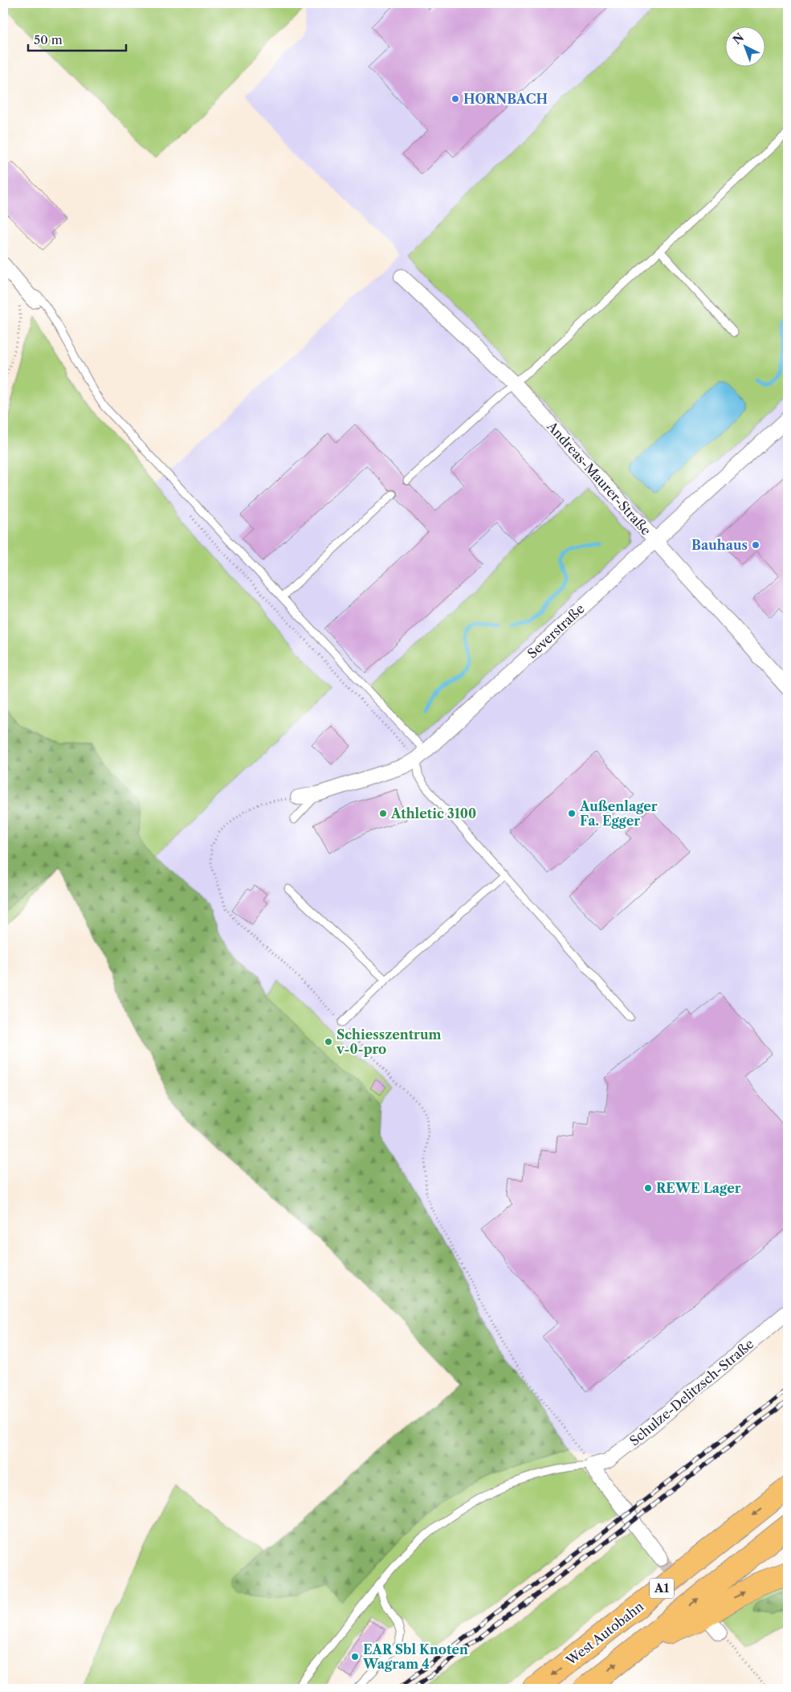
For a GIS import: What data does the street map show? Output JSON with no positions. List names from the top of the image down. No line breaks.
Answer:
{"streets":{"highway":["A1","West Autobahn"],"street":["Andreas-Maurer-Straße","Severstraße","Schulze-Delitzsch-Straße"]},"crossings":[["Andreas-Maurer-Straße","Severstraße"]],"places":["HORNBACH","Bauhaus","Athletic 3100","Außenlager Fa. Egger","Schiesszentrum v-0-pro","REWE Lager","EAR Sbl Knoten Wagram 4"],"scale_bar":"50 m","north":"top left"}
